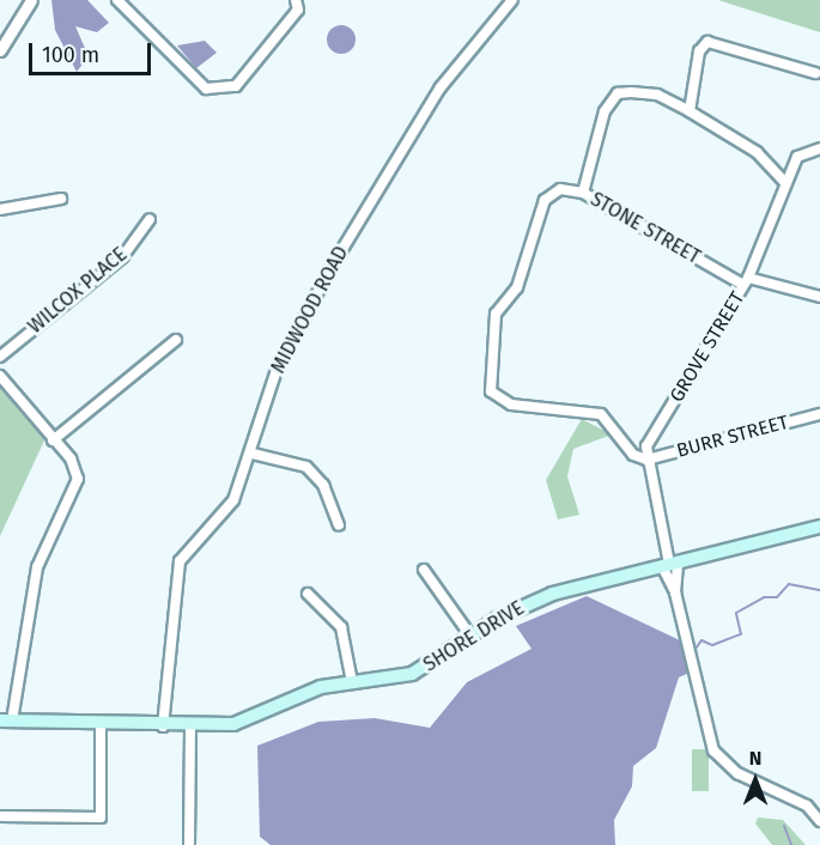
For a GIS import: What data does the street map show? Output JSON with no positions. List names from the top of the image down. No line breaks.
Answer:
{"streets":{"main road":["SHORE DRIVE"],"street":["STONE STREET","WILCOX PLACE","MIDWOOD ROAD","GROVE STREET","BURR STREET"]},"crossings":[["STONE STREET","GROVE STREET"],["STONE STREET","BURR STREET"],["MIDWOOD ROAD","SHORE DRIVE"],["GROVE STREET","BURR STREET"]],"scale_bar":"100 m","north":"top"}
